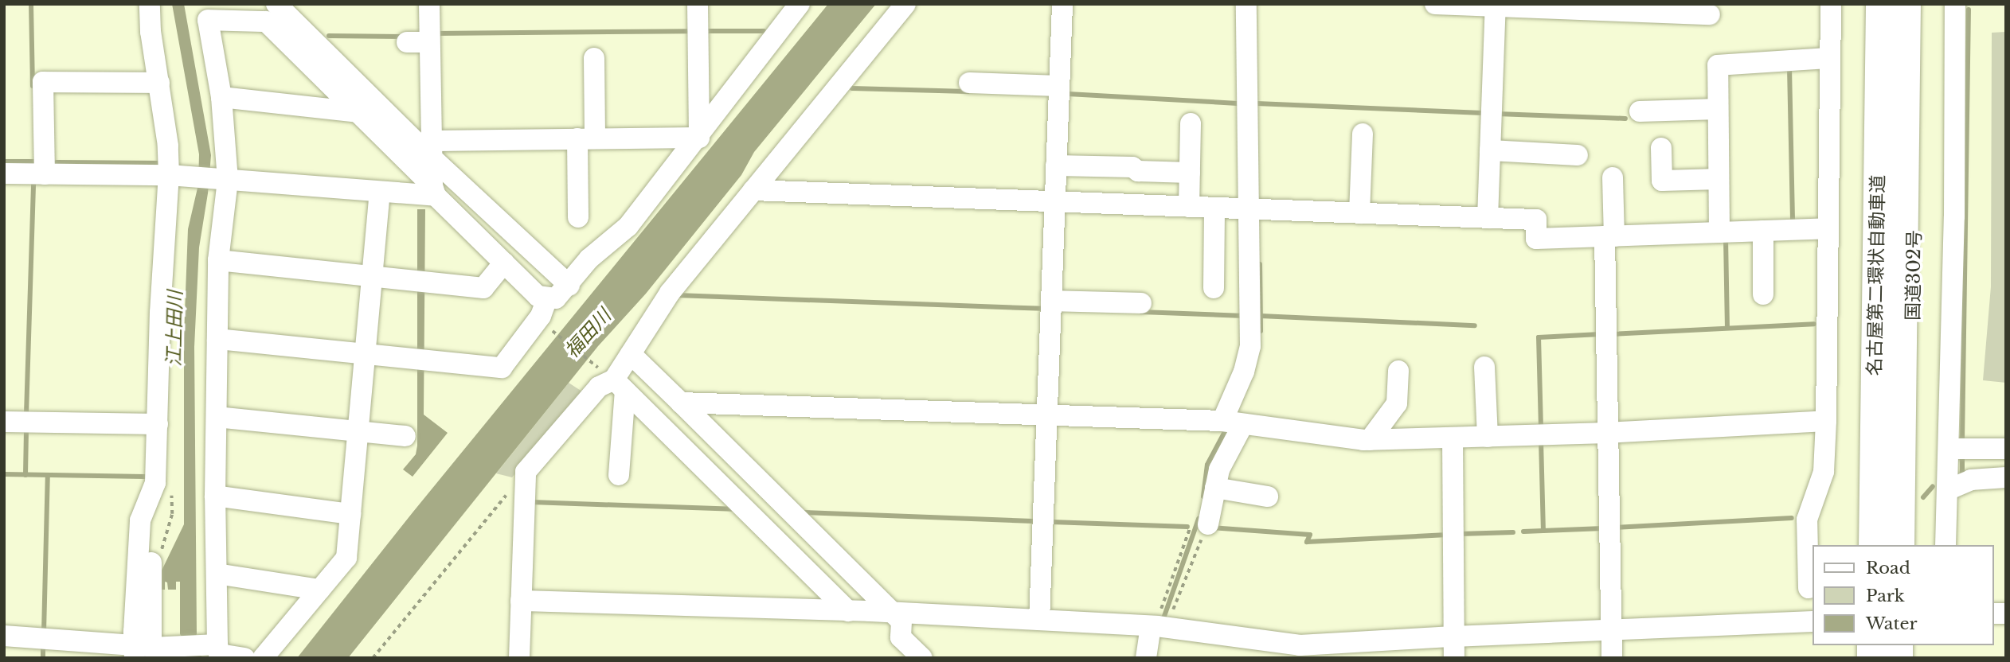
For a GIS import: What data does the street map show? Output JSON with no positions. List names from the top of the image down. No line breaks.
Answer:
{"streets":{"highway":["名古屋第二環状自動車道","国道302号"]},"water":["江上田川","福田川"],"legend":["Road","Park","Water"]}
